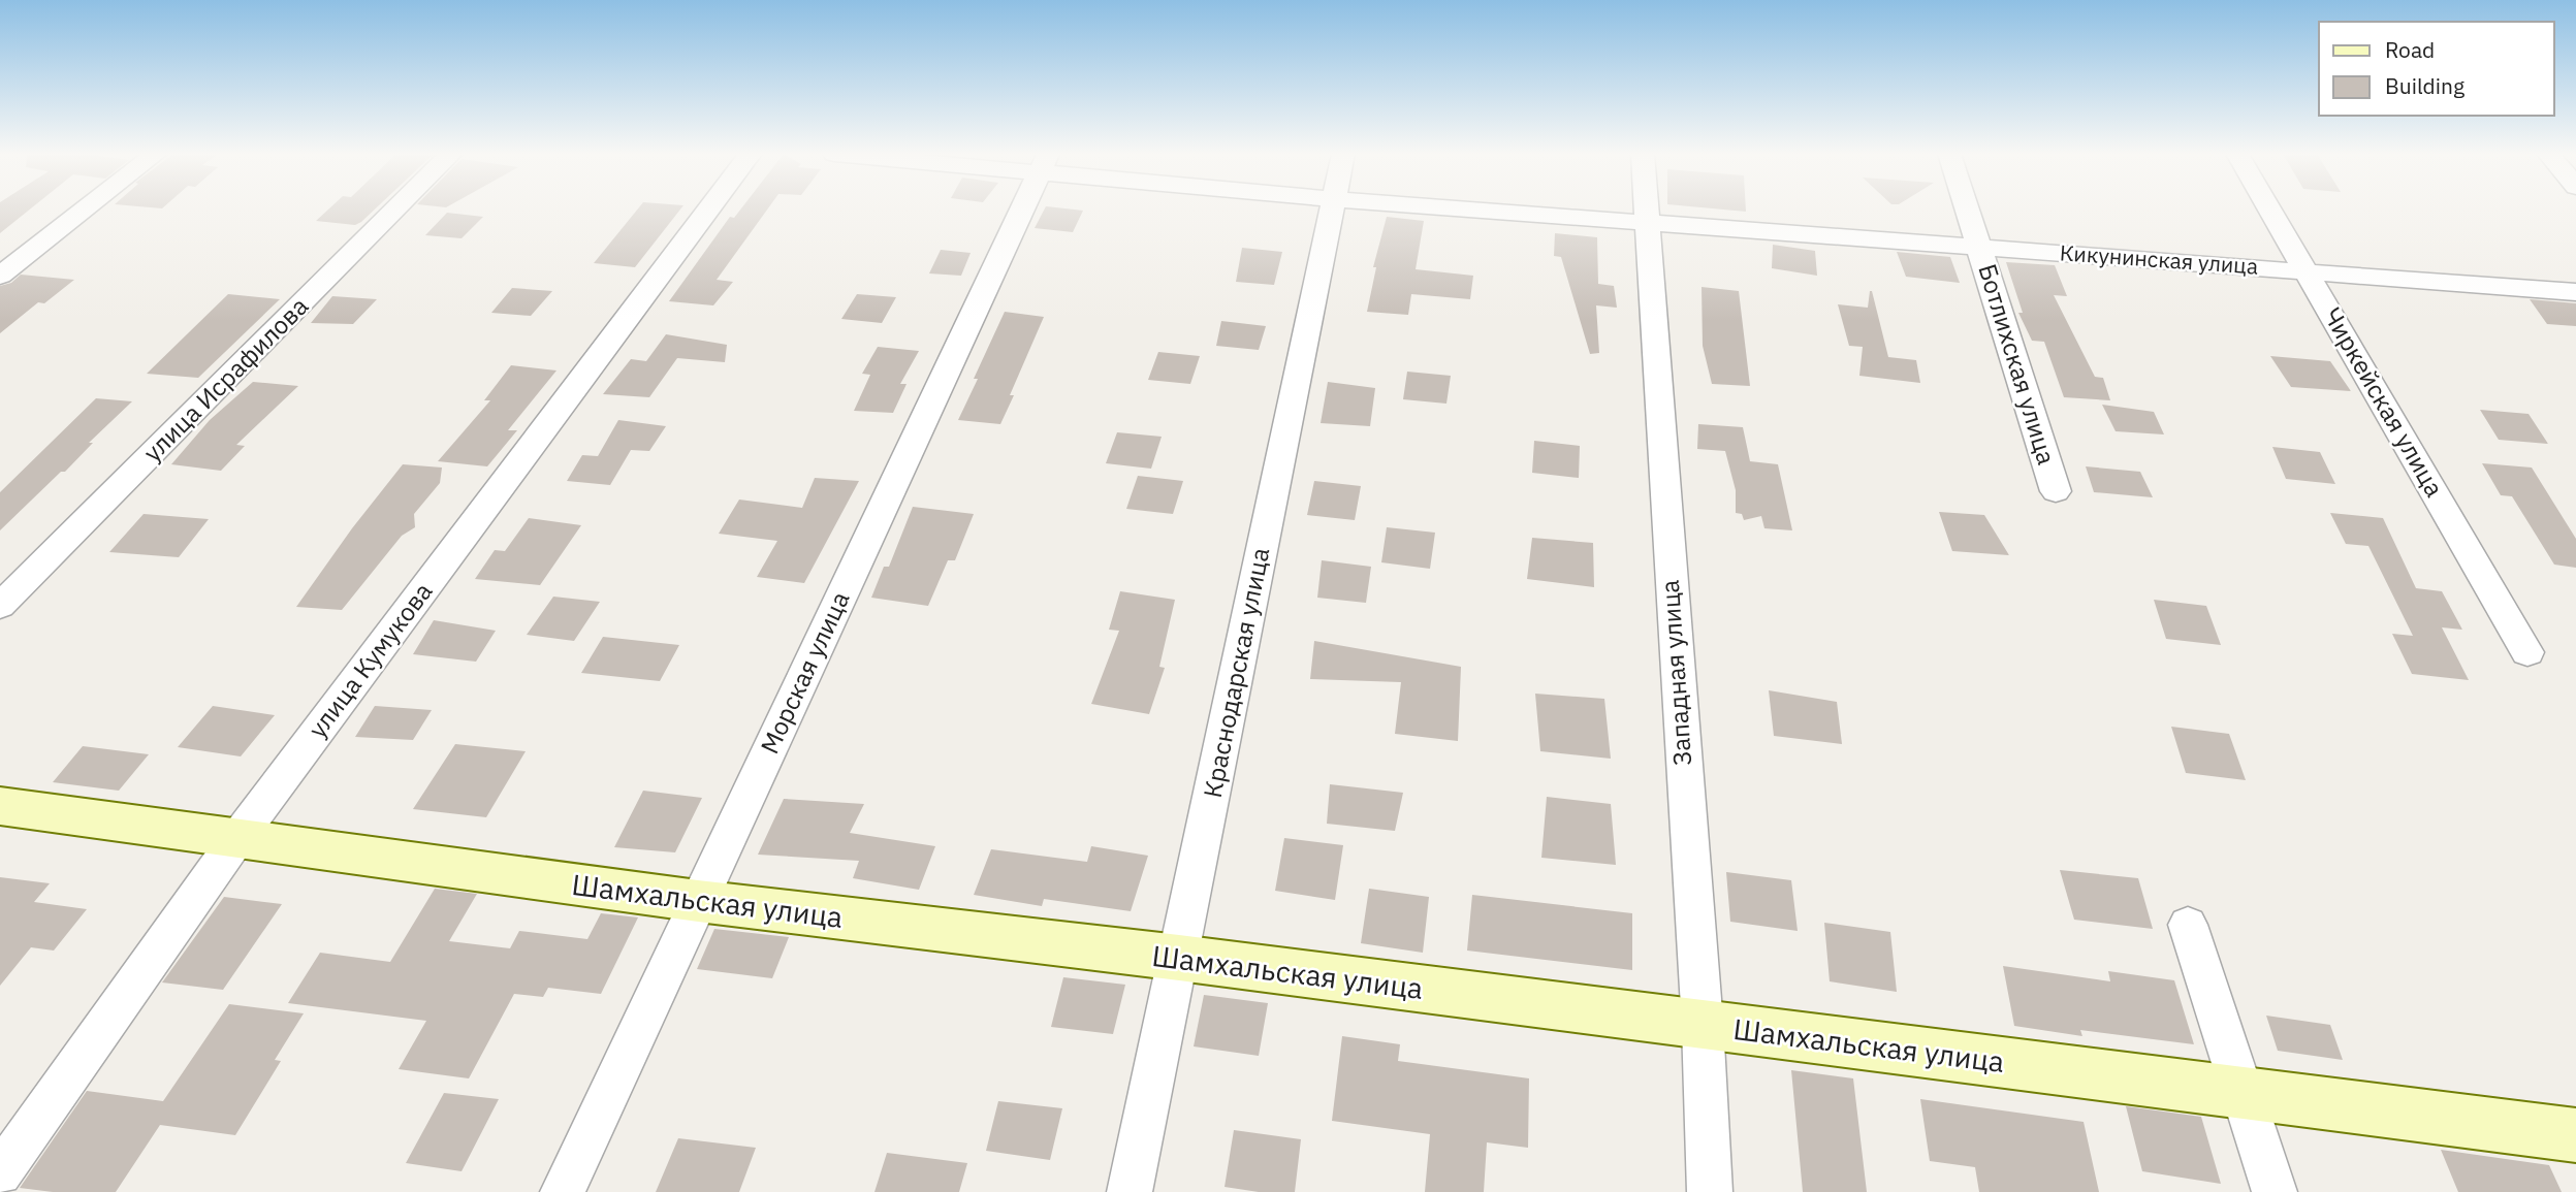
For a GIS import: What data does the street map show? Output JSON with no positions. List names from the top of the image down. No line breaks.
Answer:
{"streets":{"street":["Кикунинская улица","Ботлихская улица","улица Исрафилова","Чиркейская улица","улица Кумукова","Морская улица","Краснодарская улица","Западная улица","Шамхальская улица"]},"crossings":[["Кикунинская улица","Ботлихская улица"],["Кикунинская улица","Чиркейская улица"],["Кикунинская улица","Западная улица"],["улица Кумукова","Шамхальская улица"],["Морская улица","Шамхальская улица"],["Краснодарская улица","Шамхальская улица"],["Западная улица","Шамхальская улица"]],"legend":["Road","Building"]}
